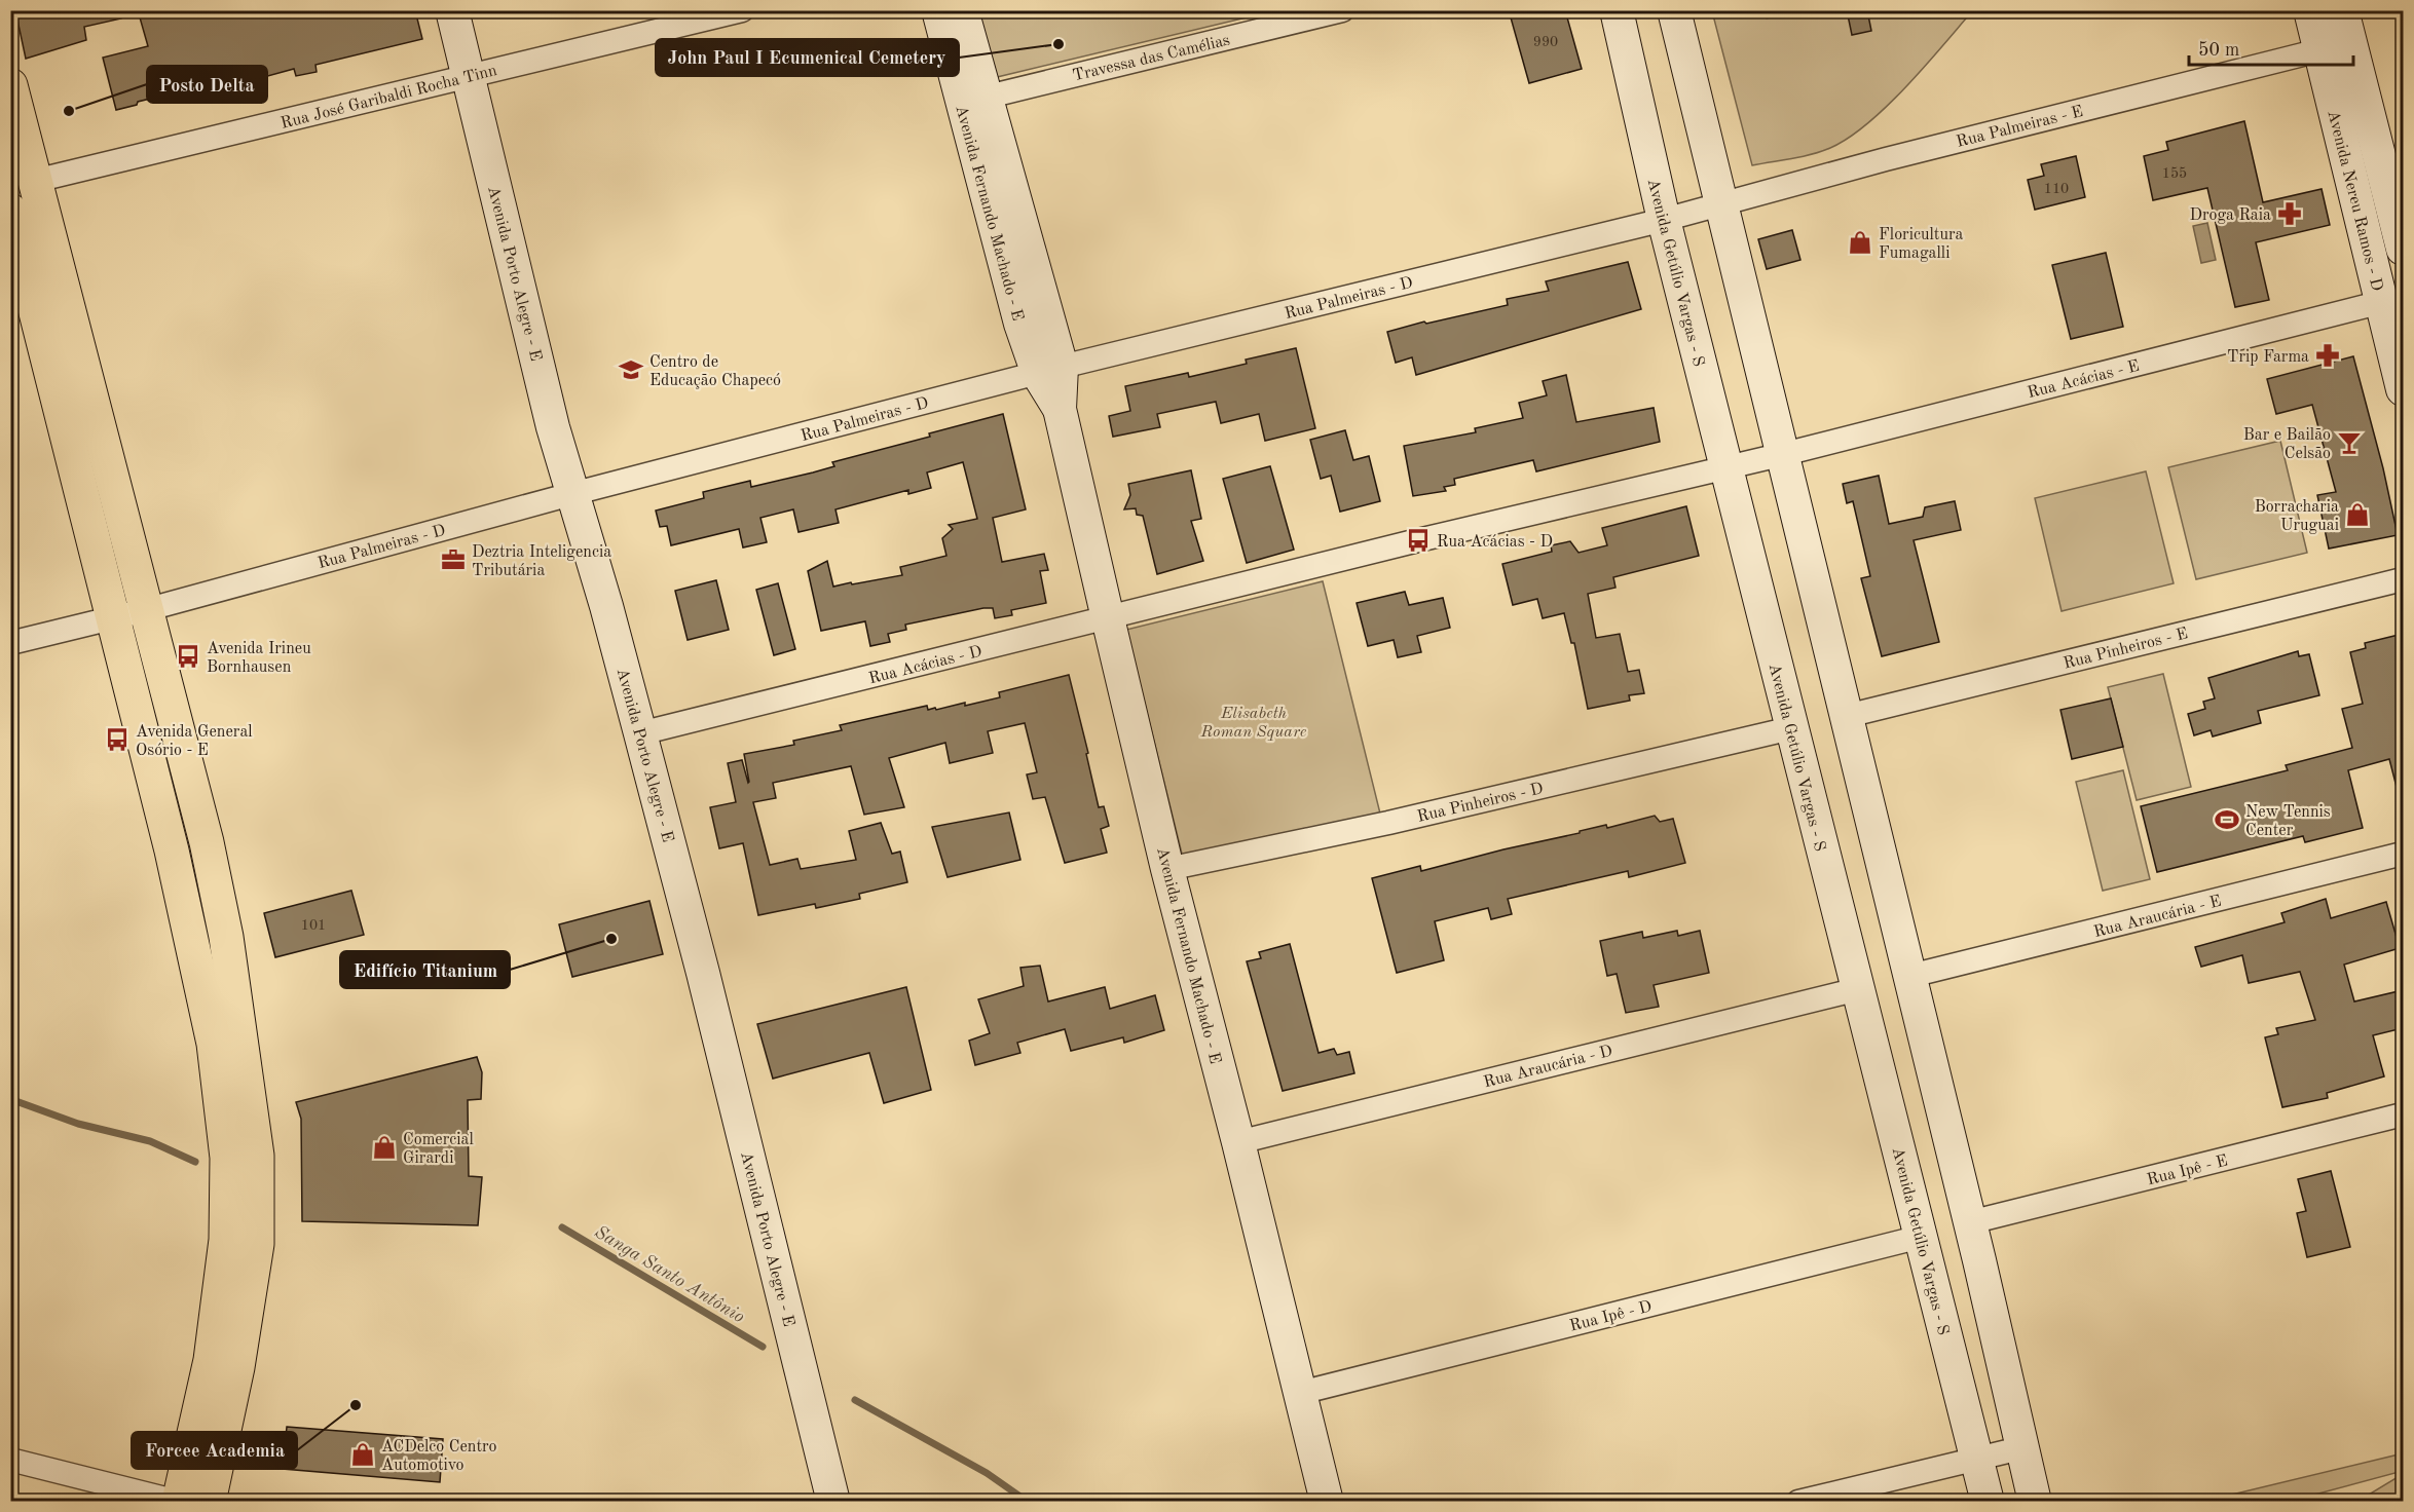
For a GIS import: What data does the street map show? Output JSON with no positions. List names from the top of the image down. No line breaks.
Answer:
{"streets":{"street":["Travessa das Camélias","Rua José Garibaldi Rocha Tinn","Rua Palmeiras - E","Avenida Nereu Ramos - D","Avenida Fernando Machado - E","Avenida Getúlio Vargas - S","Avenida Porto Alegre - E","Rua Palmeiras - D","Rua Acácias - E","Rua Pinheiros - E","Rua Acácias - D","Rua Pinheiros - D","Rua Araucária - E","Rua Araucária - D","Rua Ipê - E","Rua Ipê - D"]},"crossings":[["Travessa das Camélias","Avenida Fernando Machado - E"],["Rua José Garibaldi Rocha Tinn","Avenida Porto Alegre - E"],["Rua Palmeiras - E","Avenida Nereu Ramos - D"],["Rua Palmeiras - E","Rua Palmeiras - D"],["Avenida Nereu Ramos - D","Rua Acácias - E"],["Avenida Fernando Machado - E","Rua Palmeiras - D"],["Avenida Fernando Machado - E","Rua Acácias - D"],["Avenida Fernando Machado - E","Rua Pinheiros - D"],["Avenida Fernando Machado - E","Rua Araucária - D"],["Avenida Fernando Machado - E","Rua Ipê - D"],["Avenida Getúlio Vargas - S","Rua Palmeiras - D"],["Avenida Getúlio Vargas - S","Rua Acácias - D"],["Avenida Getúlio Vargas - S","Rua Pinheiros - D"],["Avenida Getúlio Vargas - S","Rua Araucária - D"],["Avenida Getúlio Vargas - S","Rua Ipê - D"],["Avenida Porto Alegre - E","Rua Palmeiras - D"],["Avenida Porto Alegre - E","Rua Acácias - D"],["Rua Acácias - E","Rua Acácias - D"]],"water":["Sanga Santo Antônio"],"parks":["Elisabeth Roman Square"],"places":{"other":["John Paul I Ecumenical Cemetery","Posto Delta","Edifício Titanium","Forcee Academia"],"pharmacy":["Droga Raia","Trip Farma"],"shop":["Floricultura Fumagalli","Borracharia Uruguai","Comercial Girardi","ACDelco Centro Automotivo"],"school or university":["Centro de Educação Chapecó"],"bar":["Bar e Bailão Celsão"],"bus stop":["Rua Acácias - D","Avenida Irineu Bornhausen","Avenida General Osório - E"],"office":["Deztria Inteligencia Tributária"],"sports":["New Tennis Center"]},"house_numbers":["990","155","110","101"],"scale_bar":"50 m"}
